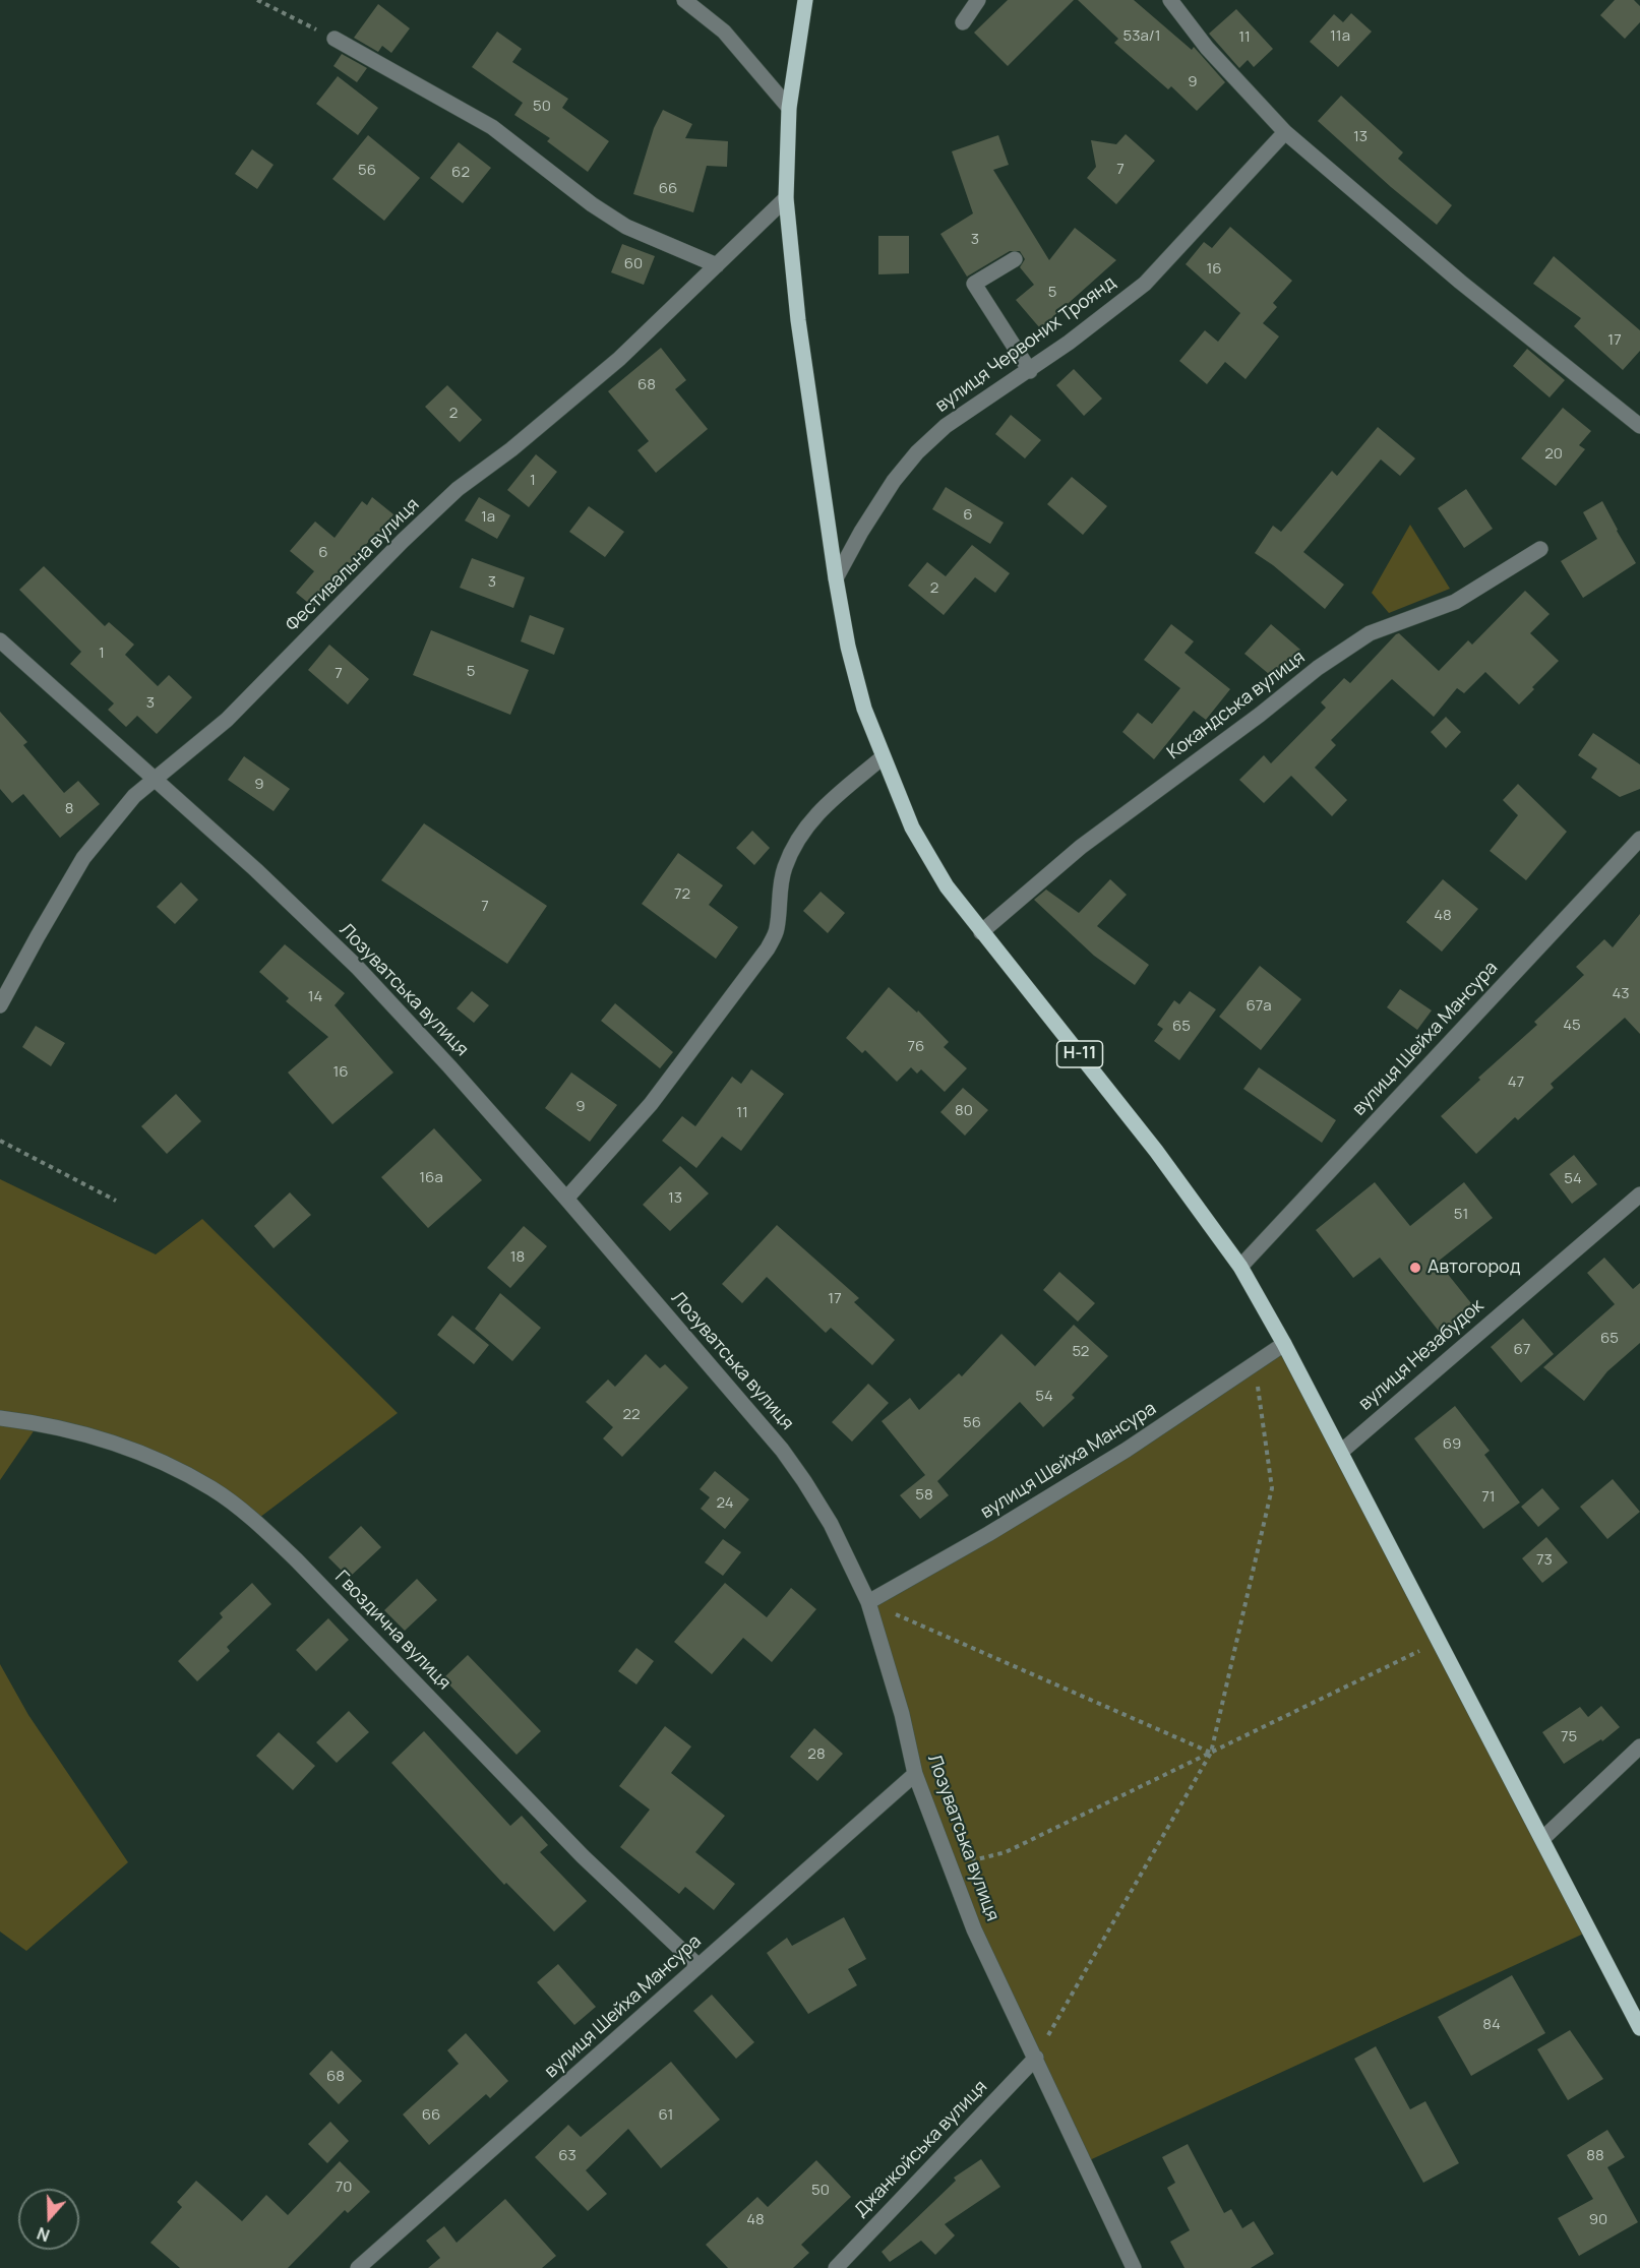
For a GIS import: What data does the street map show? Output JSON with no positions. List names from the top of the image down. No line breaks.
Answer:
{"streets":{"main road":["Н-11"],"street":["вулиця Червоних Троянд","Фестивальна вулиця","Кокандська вулиця","Лозуватська вулиця","вулиця Шейха Мансура","вулиця Незабудок","Гвоздична вулиця","Джанкойська вулиця"]},"crossings":[["вулиця Червоних Троянд","Н-11"],["Фестивальна вулиця","Лозуватська вулиця"],["Фестивальна вулиця","Н-11"],["Кокандська вулиця","Н-11"],["Лозуватська вулиця","вулиця Шейха Мансура"],["Лозуватська вулиця","Джанкойська вулиця"],["вулиця Шейха Мансура","Н-11"],["вулиця Шейха Мансура","Гвоздична вулиця"],["Н-11","вулиця Незабудок"]],"places":["Автогород"],"house_numbers":["53а/1","11а","11","9","50","13","7","56","62","66","3","60","16","5","17","68","2","20","1","6","1а","6","3","2","1","5","7","3","9","8","72","7","48","43","14","67а","45","65","76","16","47","9","80","11","16а","54","13","51","18","17","65","67","52","54","22","56","69","58","71","24","73","75","28","84","68","66","61","63","88","70","50","48","90"],"north":"bottom"}
